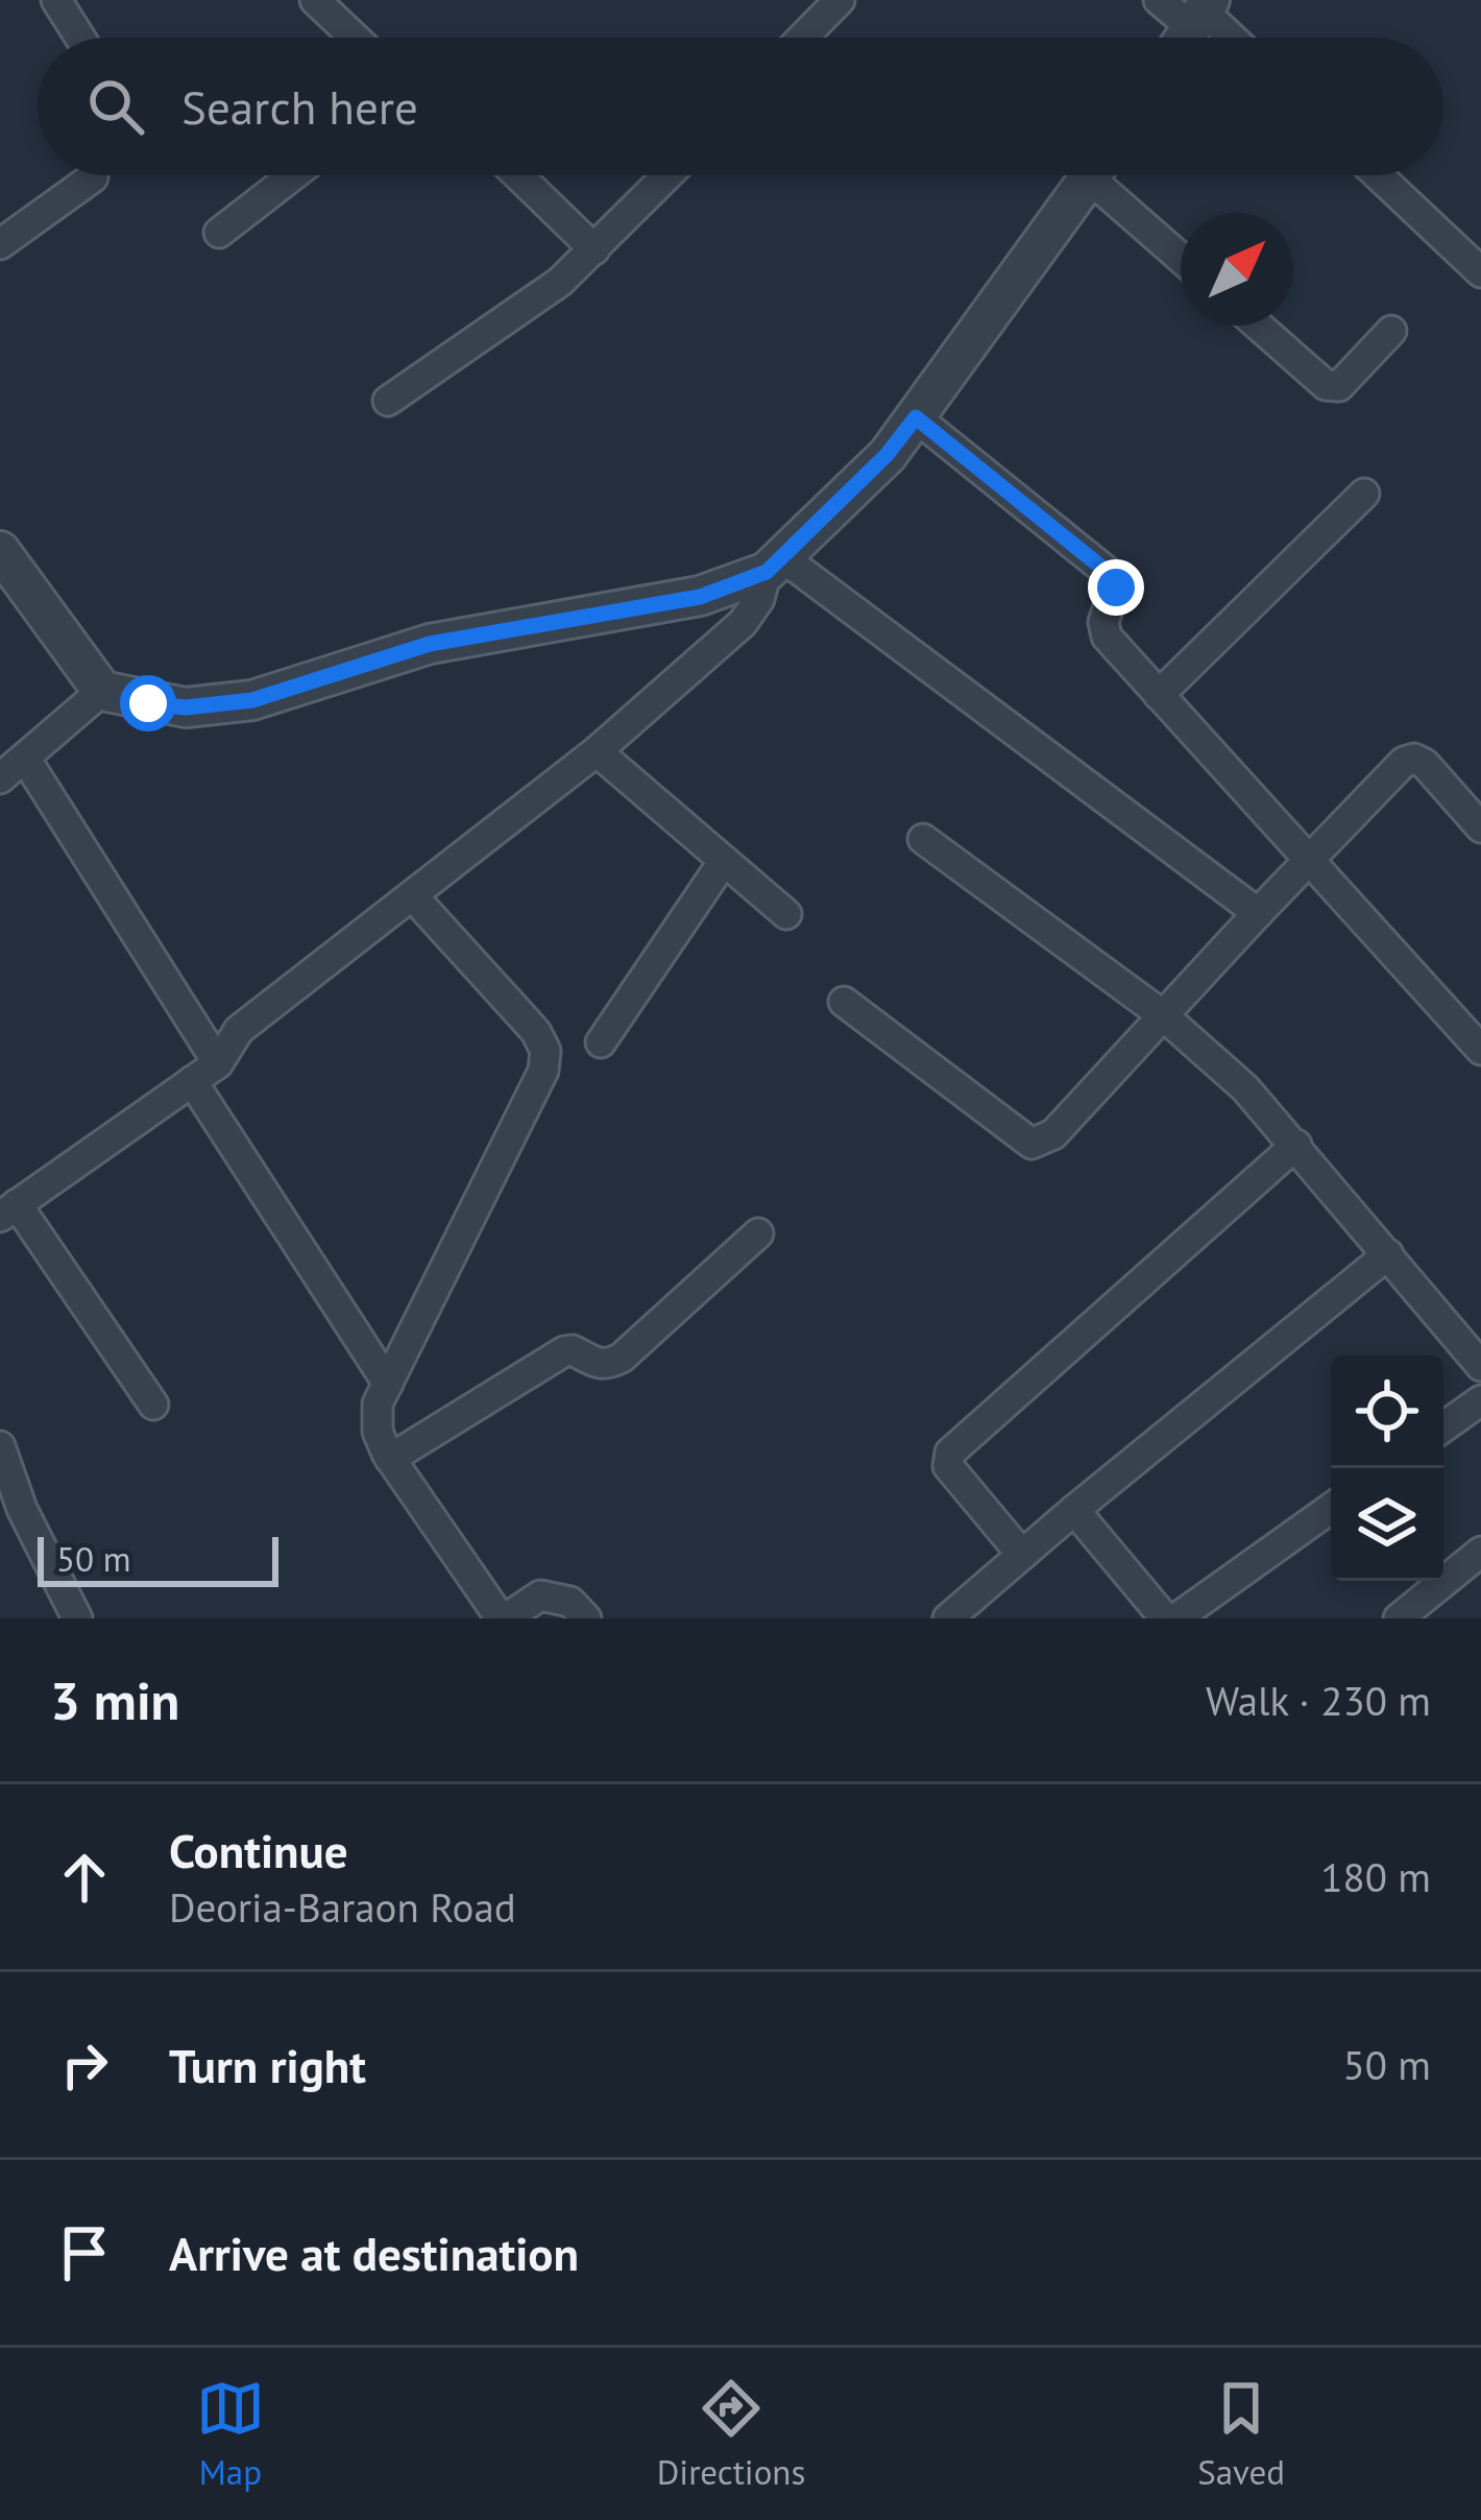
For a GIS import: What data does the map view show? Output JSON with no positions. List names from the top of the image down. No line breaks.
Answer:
{"scale_bar":"50 m","north":"top right","page":{"search":"Search here","scale":"50 m","heading":["3 min","Walk · 230 m"],"list":[["Continue","Deoria-Baraon Road","180 m"],["Turn right","50 m"],"Arrive at destination"],"nav":["Map","Directions","Saved"]}}
